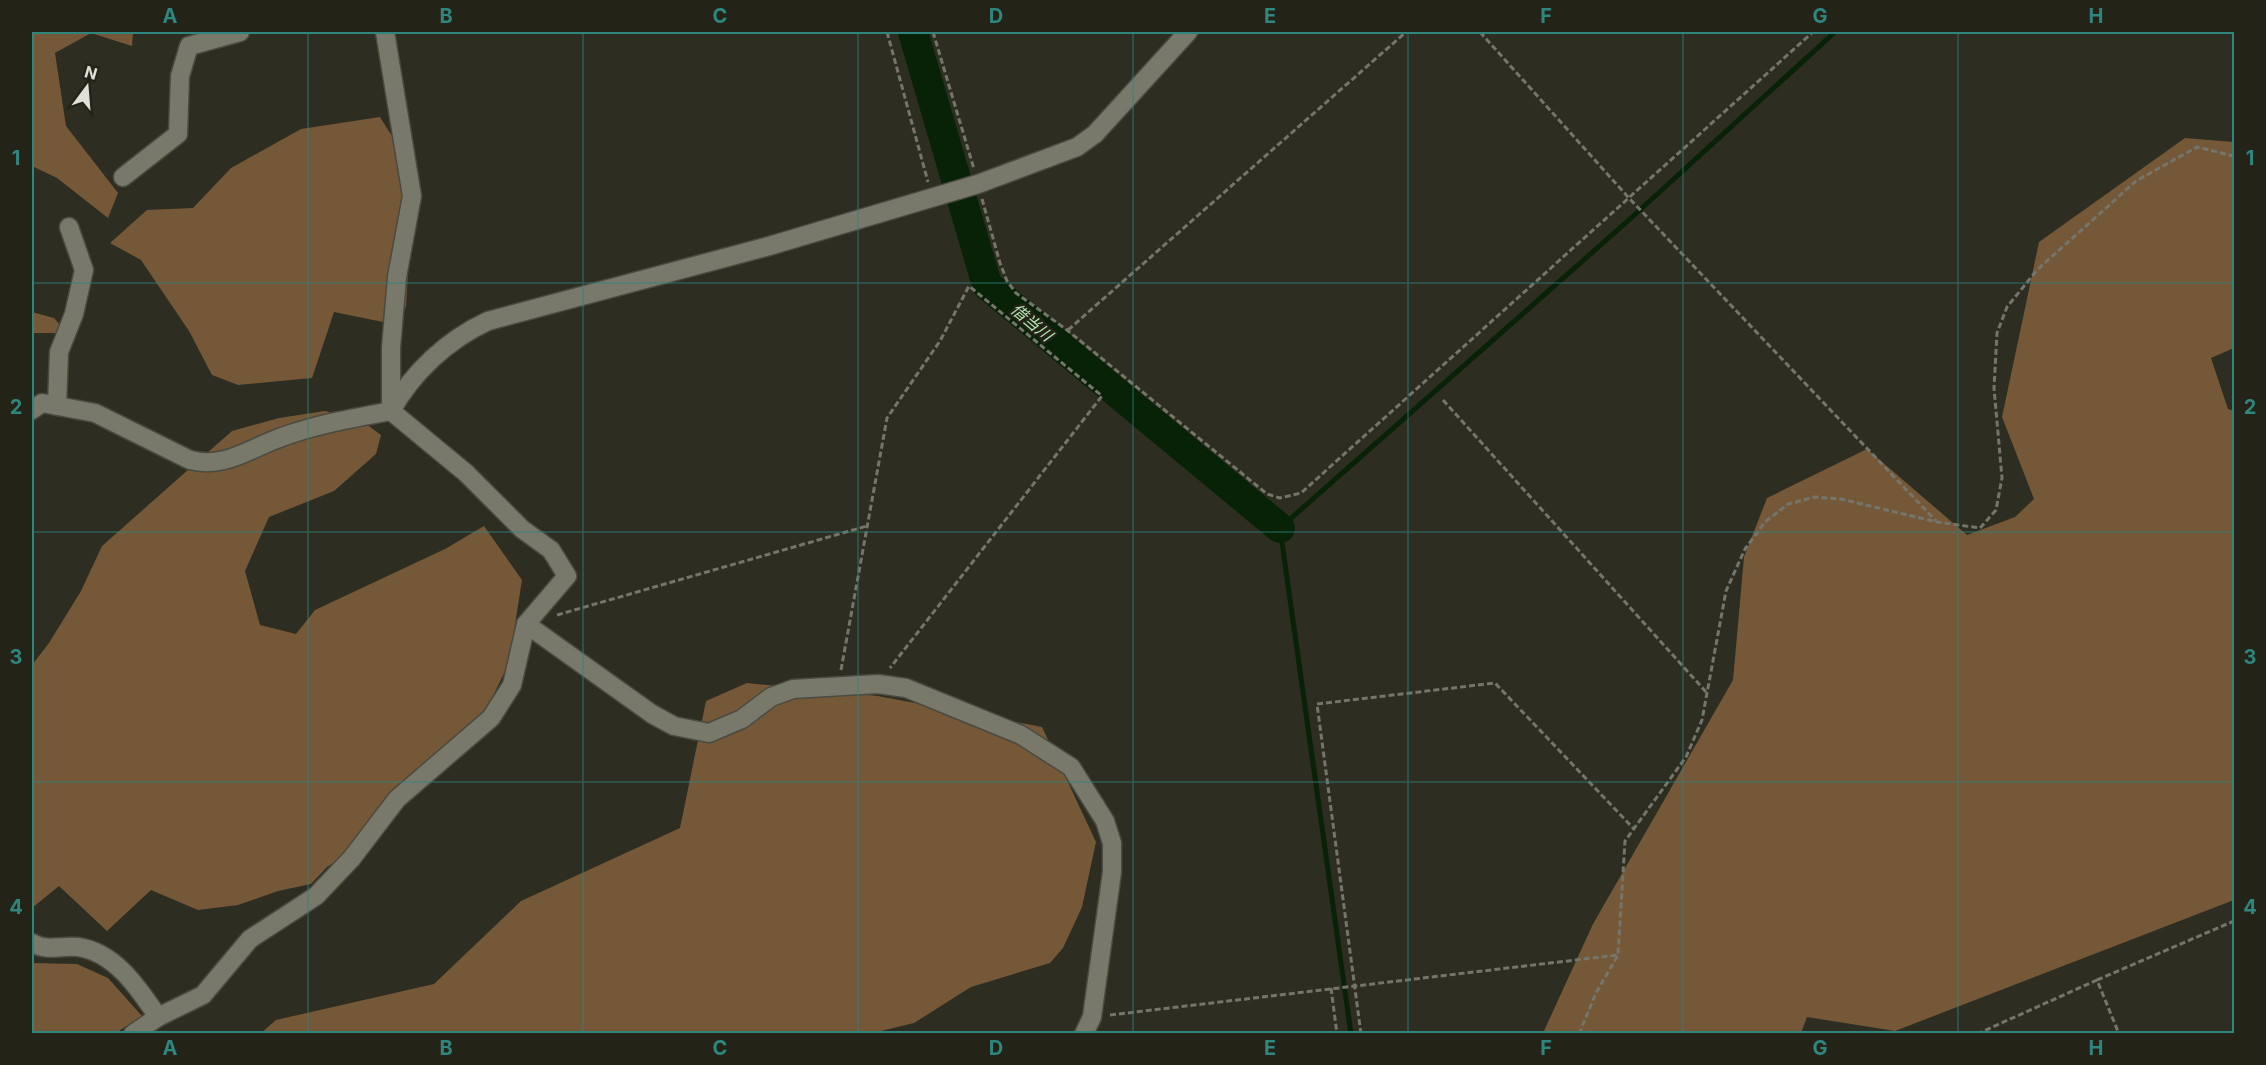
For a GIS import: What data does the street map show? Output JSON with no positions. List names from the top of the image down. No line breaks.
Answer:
{"water":["借当川"],"north":"top","grid":{"columns":["A","B","C","D","E","F","G","H"],"rows":["1","2","3","4"]}}
